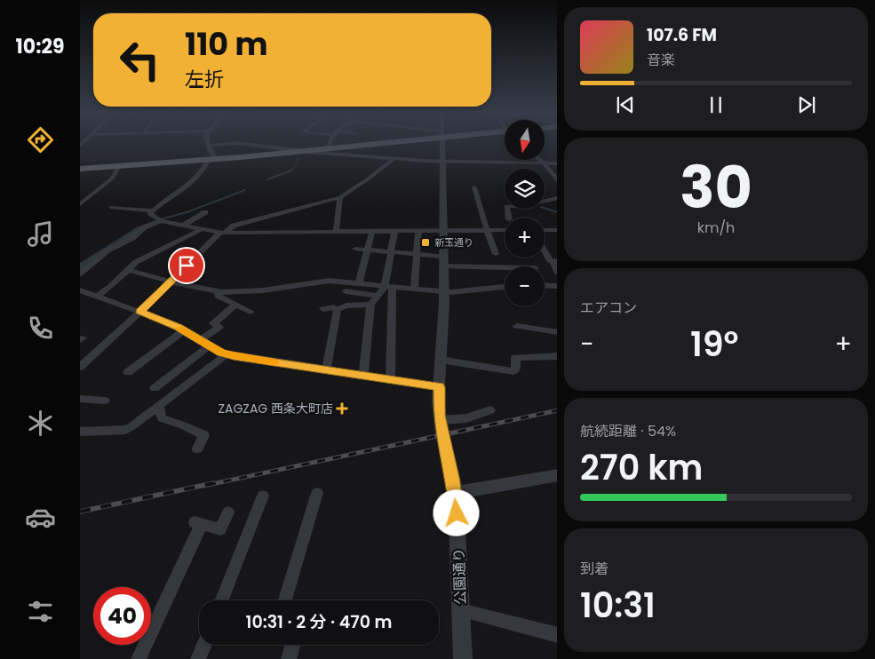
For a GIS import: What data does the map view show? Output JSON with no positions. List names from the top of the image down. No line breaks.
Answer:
{"streets":{"street":["公園通り"]},"places":{"transit":["新玉通り"],"health":["ZAGZAG 西条大町店"]},"north":"bottom","page":{"tabs":"10:29","turn":["110 m","左折"],"song":["107.6 FM","音楽"],"map_buttons":["+","−"],"tile":[["30","km/h"],"エアコン",["航続距離 · 54%","270 km"],["到着","10:31"]],"heat":["−","19°","+"],"limit":"40","trip":"10:31 · 2 分 · 470 m"}}
